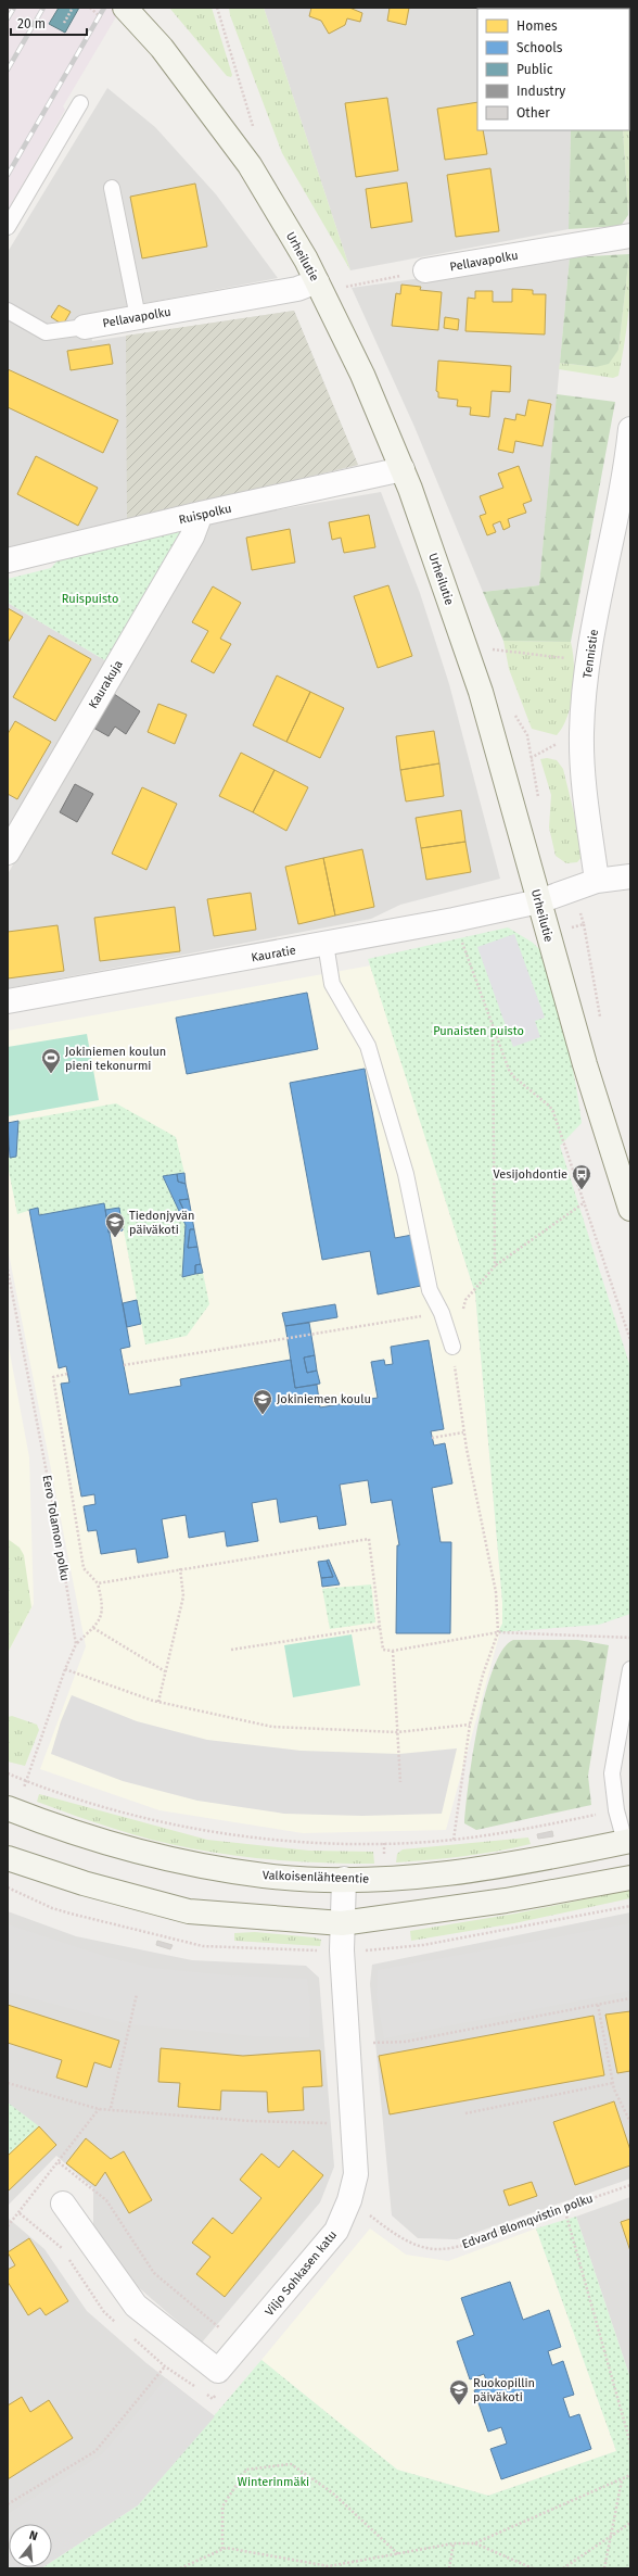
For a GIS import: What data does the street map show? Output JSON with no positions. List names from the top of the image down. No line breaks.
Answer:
{"streets":{"main road":["Urheilutie","Valkoisenlähteentie"],"street":["Pellavapolku","Ruispolku","Tennistie","Kaurakuja","Kauratie","Viljo Sohkasen katu"],"path":["Eero Tolamon polku","Edvard Blomqvistin polku"]},"crossings":[["Urheilutie","Pellavapolku"],["Urheilutie","Ruispolku"],["Urheilutie","Kauratie"],["Ruispolku","Kaurakuja"],["Valkoisenlähteentie","Viljo Sohkasen katu"],["Edvard Blomqvistin polku","Viljo Sohkasen katu"]],"parks":["Ruispuisto","Punaisten puisto","Winterinmäki"],"places":{"sports":["Jokiniemen koulun pieni tekonurmi"],"bus stop":["Vesijohdontie"],"school or university":["Tiedonjyvän päiväkoti","Jokiniemen koulu","Ruokopillin päiväkoti"]},"legend":["Homes","Schools","Public","Industry","Other"],"scale_bar":"20 m","north":"top"}
